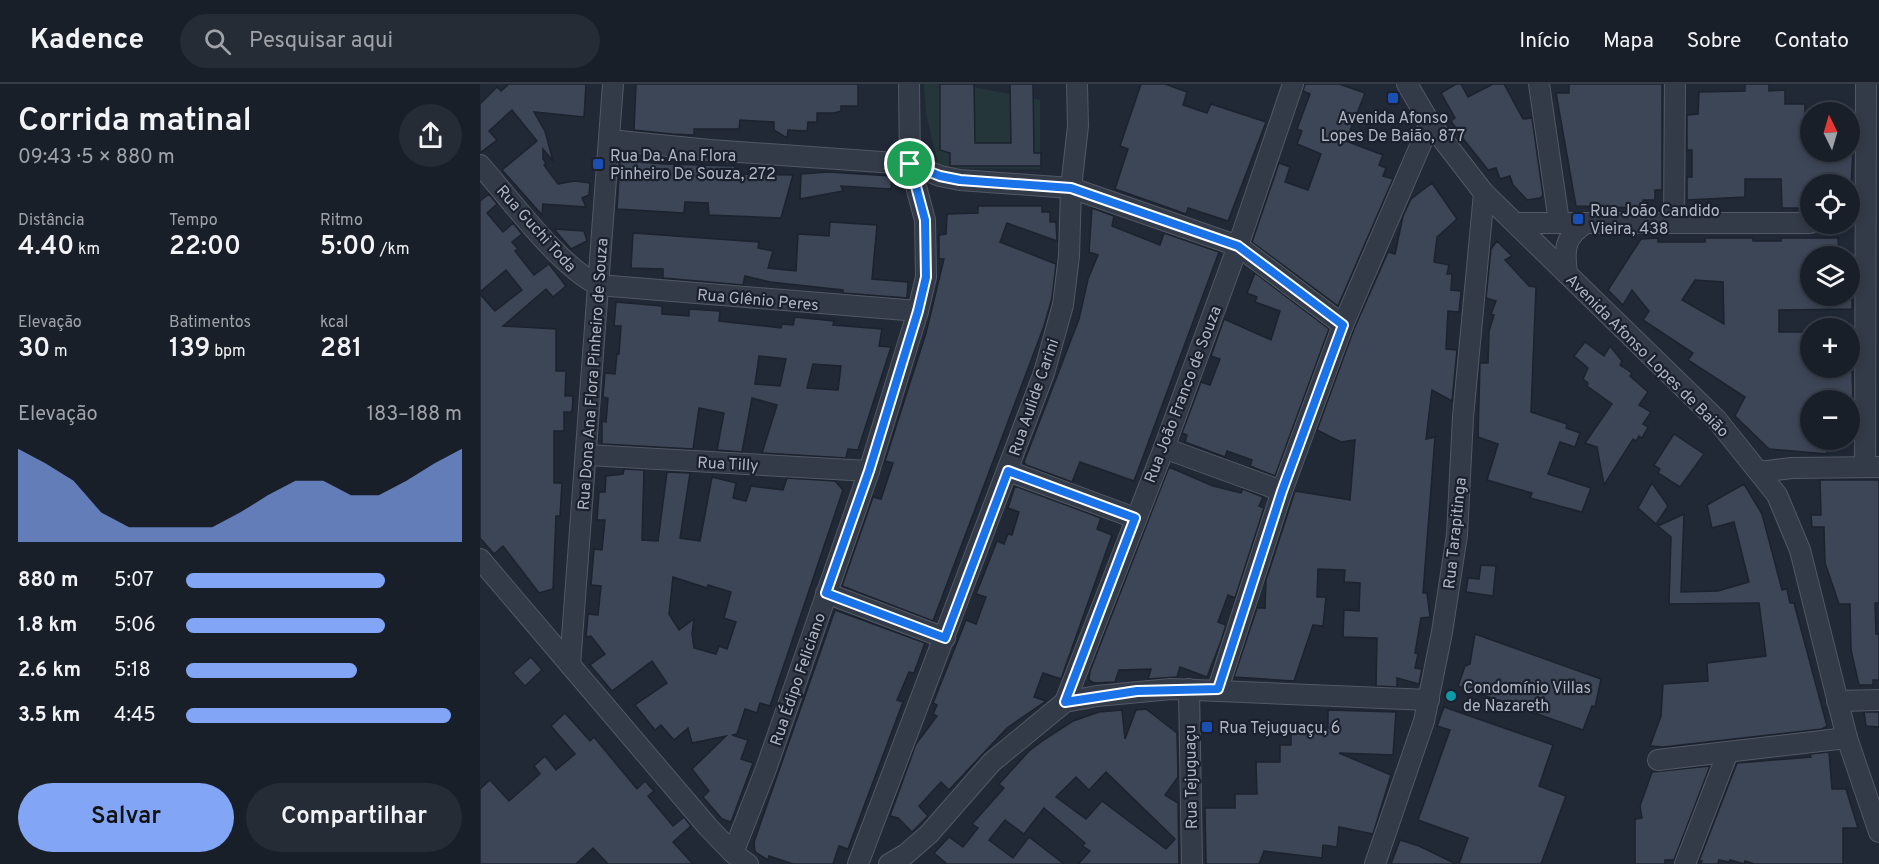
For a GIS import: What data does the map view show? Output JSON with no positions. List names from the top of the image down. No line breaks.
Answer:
{"streets":{"street":["Rua Guchi Toda","Rua Glênio Peres","Avenida Afonso Lopes de Baião","Rua Dona Ana Flora Pinheiro de Souza","Rua João Franco de Souza","Rua Aulide Carini","Rua Tilly","Rua Tarapitinga","Rua Édipo Feliciano","Rua Tejuguaçu"]},"crossings":[["Rua Guchi Toda","Rua Glênio Peres"],["Rua Guchi Toda","Rua Dona Ana Flora Pinheiro de Souza"],["Rua Glênio Peres","Rua Dona Ana Flora Pinheiro de Souza"],["Rua Glênio Peres","Rua Édipo Feliciano"],["Avenida Afonso Lopes de Baião","Rua Tarapitinga"],["Rua Dona Ana Flora Pinheiro de Souza","Rua Tilly"],["Rua Tilly","Rua Édipo Feliciano"]],"places":{"transit":["Avenida Afonso Lopes De Baião, 877","Rua Da. Ana Flora Pinheiro De Souza, 272","Rua João Candido Vieira, 438","Rua Tejuguaçu, 6"],"other":["Condomínio Villas de Nazareth"]},"north":"top","page":{"header":"Kadence","search":"Pesquisar aqui","nav":["Início","Mapa","Sobre","Contato"],"heading":["Corrida matinal","09:43 · 5 × 880 m"],"map_buttons":["+","−"],"stats":[["Distância","4.40 km"],["Tempo","22:00"],["Ritmo","5:00 /km"],["Elevação","30 m"],["Batimentos","139 bpm"],["kcal","281"]],"chart":["Elevação","183–188 m"],"list":[{"name":"880 m","note":"5:07"},{"name":"1.8 km","note":"5:06"},{"name":"2.6 km","note":"5:18"},{"name":"3.5 km","note":"4:45"}],"buttons":["Salvar","Compartilhar"]}}
